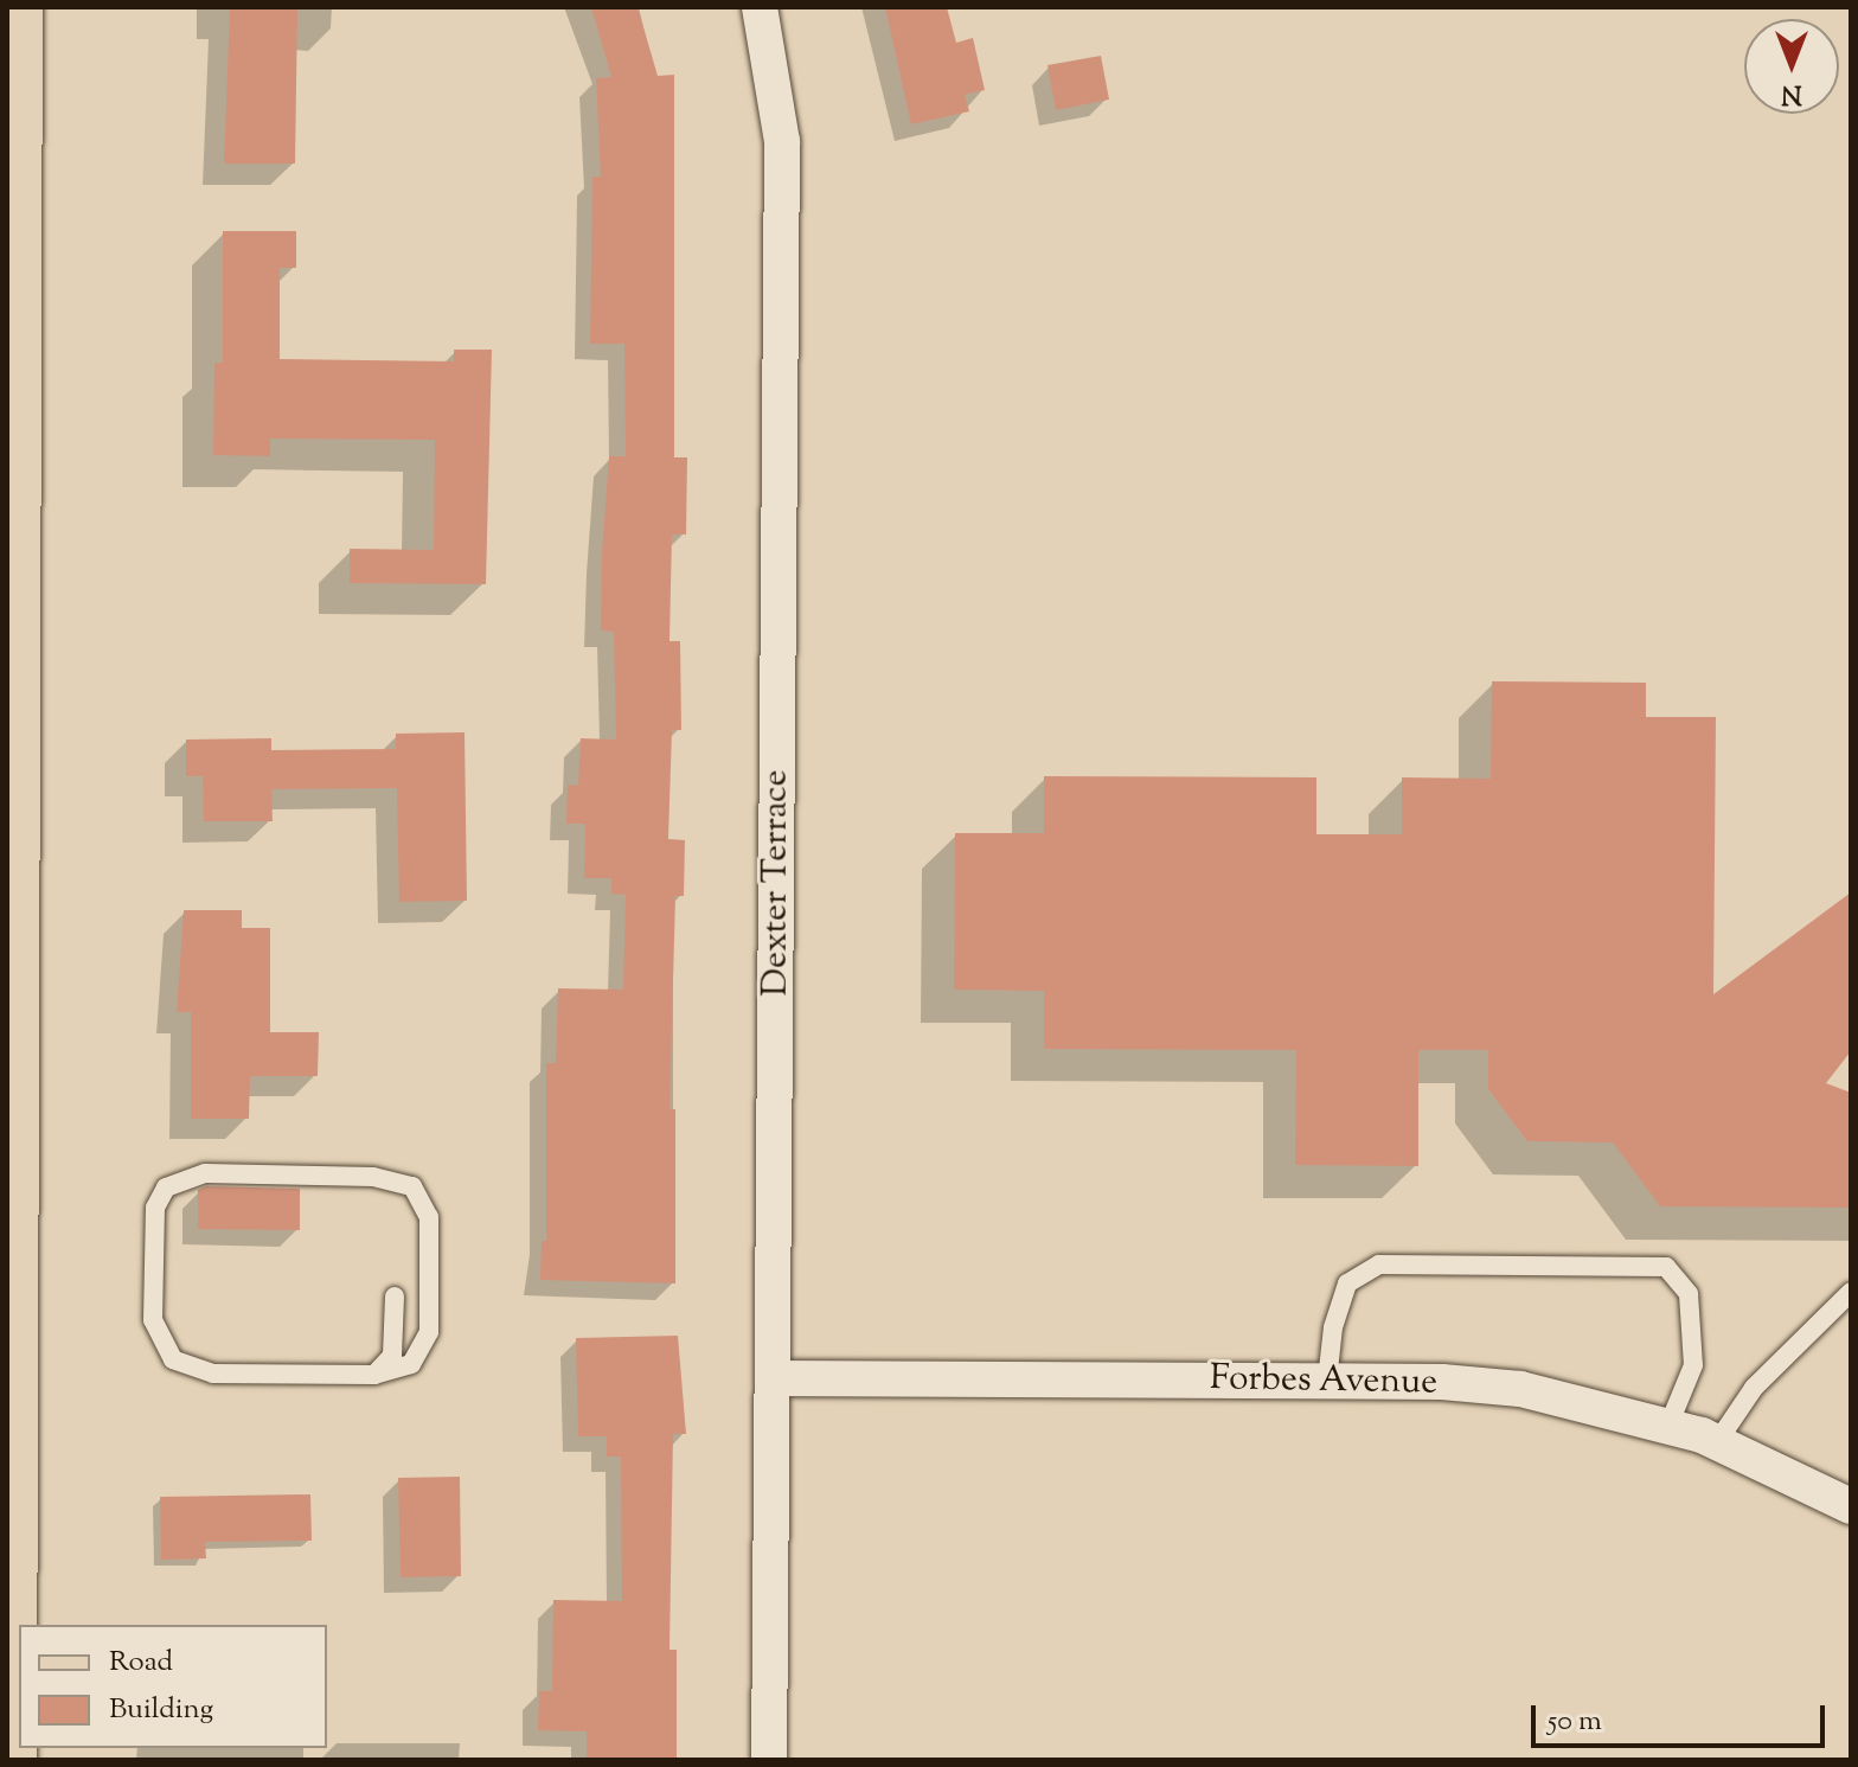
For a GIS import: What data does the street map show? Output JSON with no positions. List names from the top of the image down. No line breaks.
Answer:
{"streets":{"street":["Dexter Terrace","Forbes Avenue"]},"crossings":[["Dexter Terrace","Forbes Avenue"]],"legend":["Road","Building"],"scale_bar":"50 m","north":"bottom"}
